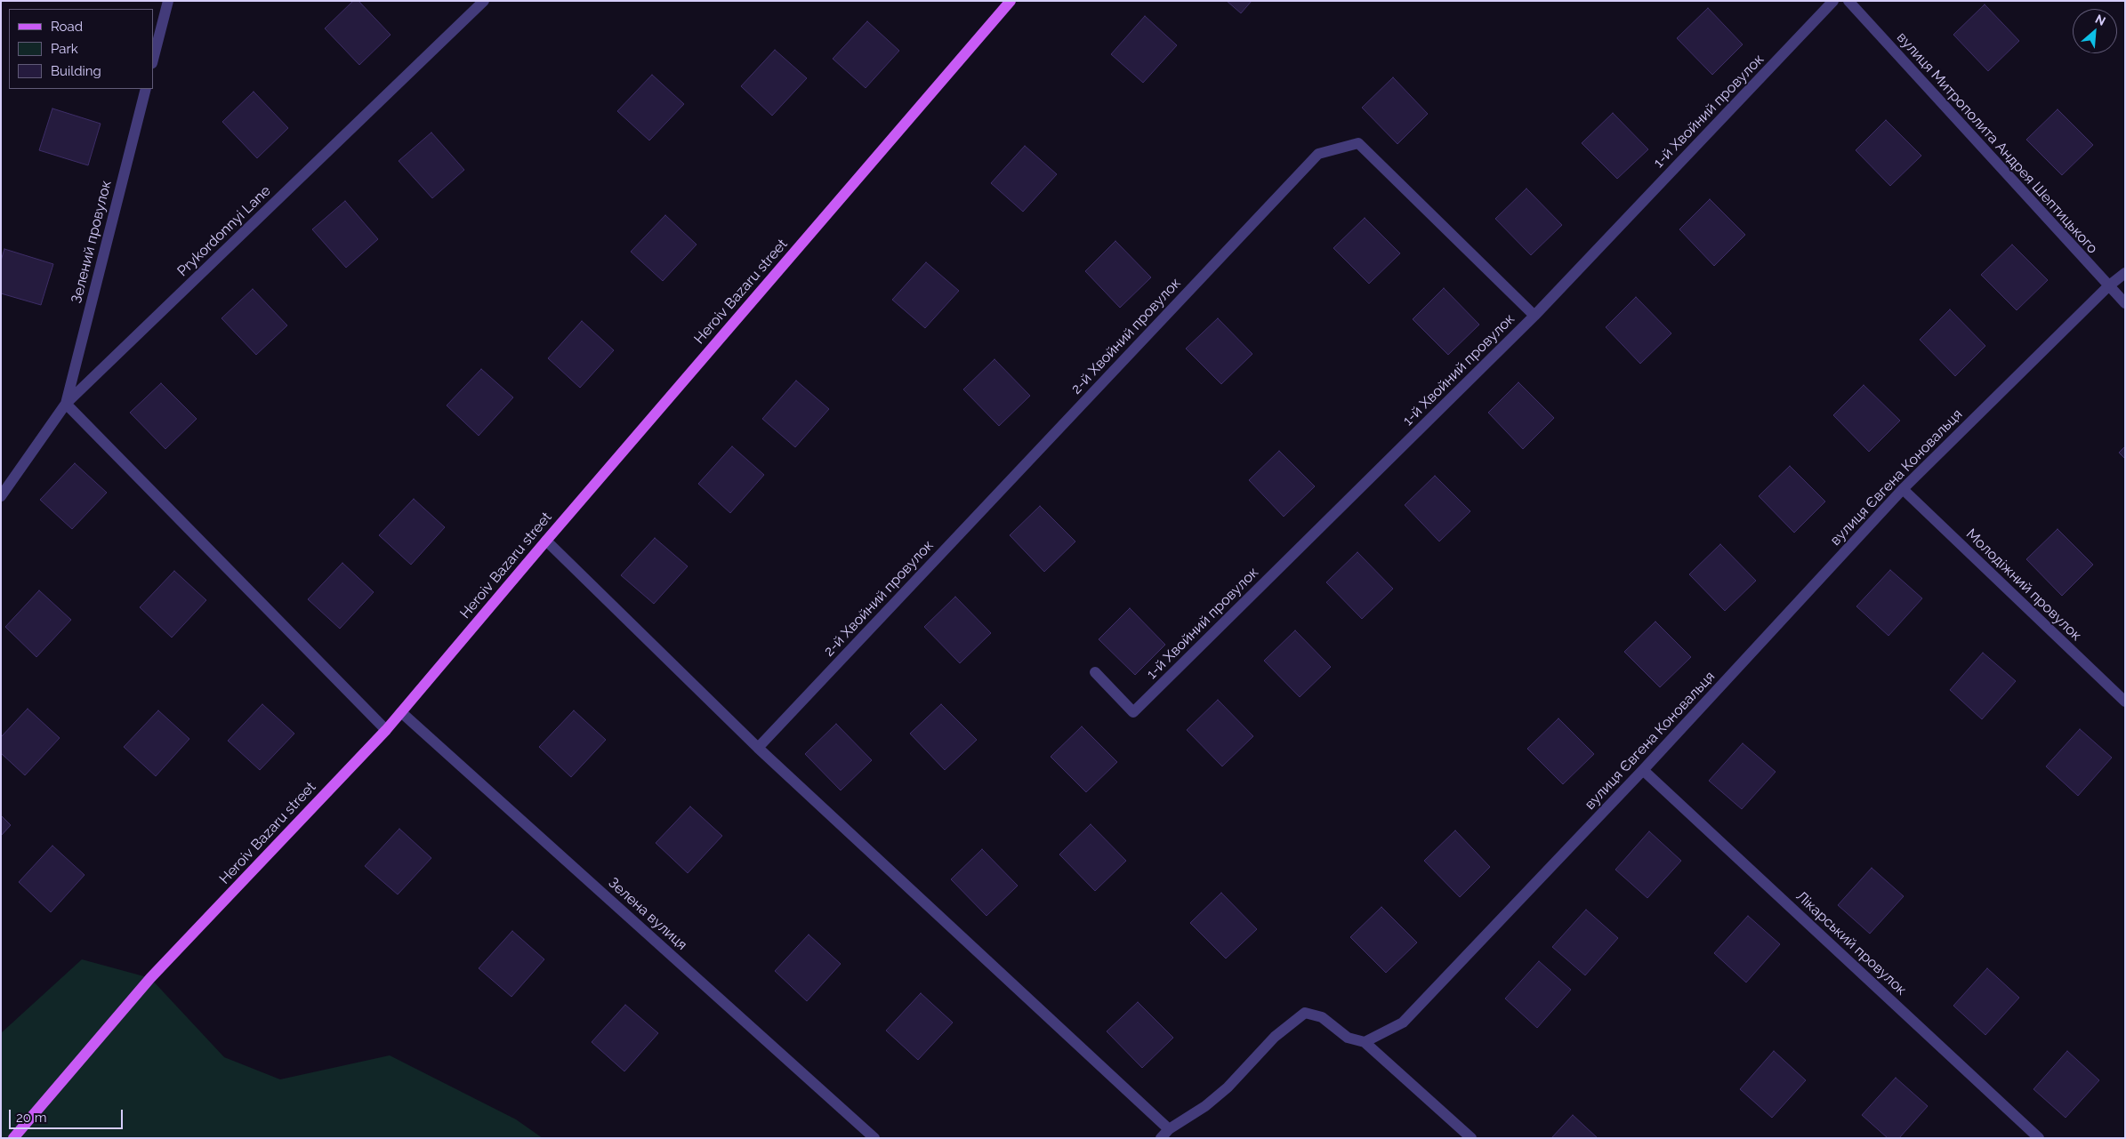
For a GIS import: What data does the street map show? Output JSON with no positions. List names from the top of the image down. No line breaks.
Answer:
{"streets":{"main road":["Heroiv Bazaru street"],"street":["1-й Хвойний провулок","вулиця Митрополита Андрея Шептицького","Prykordonnyi Lane","Зелений провулок","2-й Хвойний провулок","вулиця Євгена Коновальця","Молодіжний провулок","Зелена вулиця","Лікарський провулок"]},"crossings":[["1-й Хвойний провулок","2-й Хвойний провулок"],["вулиця Митрополита Андрея Шептицького","вулиця Євгена Коновальця"],["Prykordonnyi Lane","Зелений провулок"],["Heroiv Bazaru street","Зелена вулиця"],["вулиця Євгена Коновальця","Молодіжний провулок"],["вулиця Євгена Коновальця","Лікарський провулок"]],"legend":["Road","Park","Building"],"scale_bar":"20 m","north":"top right"}
